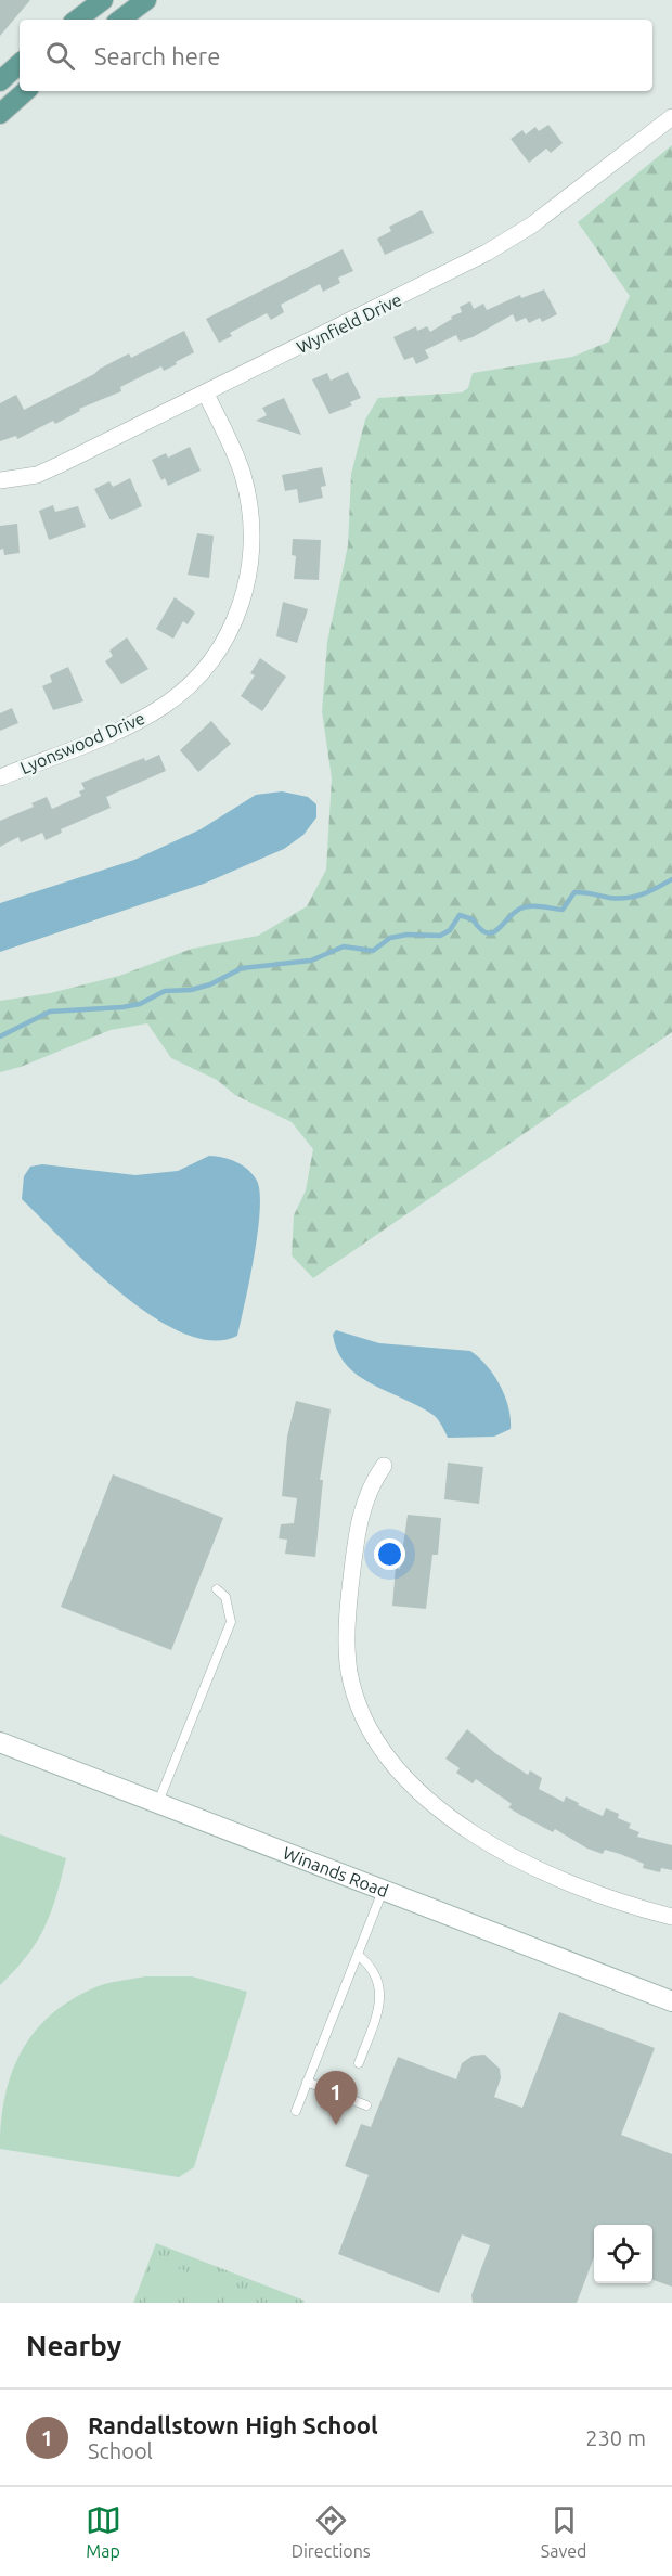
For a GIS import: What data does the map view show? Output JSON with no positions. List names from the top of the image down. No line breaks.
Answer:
{"streets":{"street":["Wynfield Drive","Lyonswood Drive","Winands Road"]},"crossings":[["Wynfield Drive","Lyonswood Drive"]],"page":{"search":"Search here","pins":"1","heading":"Nearby","list":[{"mark":"1","name":"Randallstown High School","note":"School","value":"230 m"}],"nav":["Map","Directions","Saved"]}}
